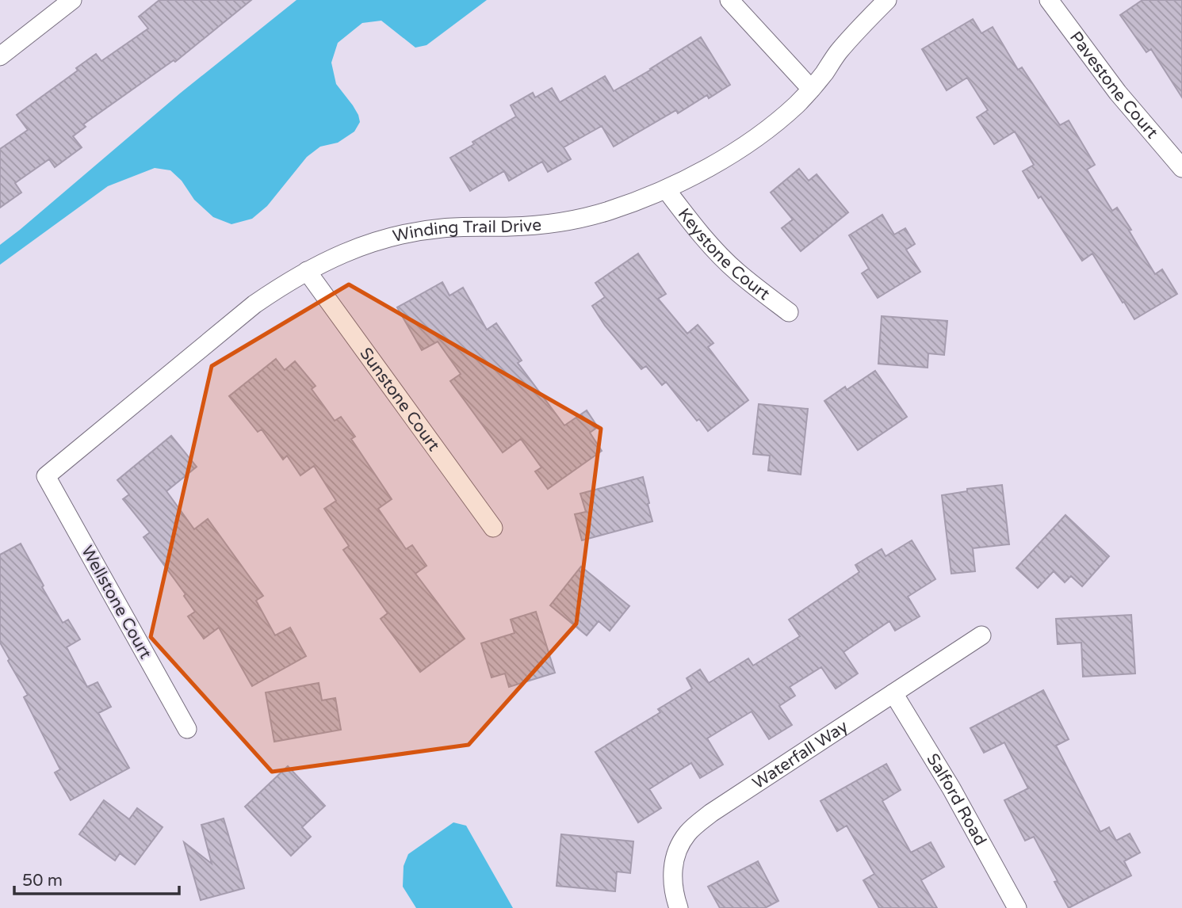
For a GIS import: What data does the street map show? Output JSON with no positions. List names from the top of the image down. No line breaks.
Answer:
{"streets":{"street":["Pavestone Court","Winding Trail Drive","Keystone Court","Sunstone Court","Wellstone Court","Waterfall Way","Salford Road"]},"crossings":[["Winding Trail Drive","Keystone Court"],["Winding Trail Drive","Sunstone Court"],["Winding Trail Drive","Wellstone Court"],["Waterfall Way","Salford Road"]],"scale_bar":"50 m"}
